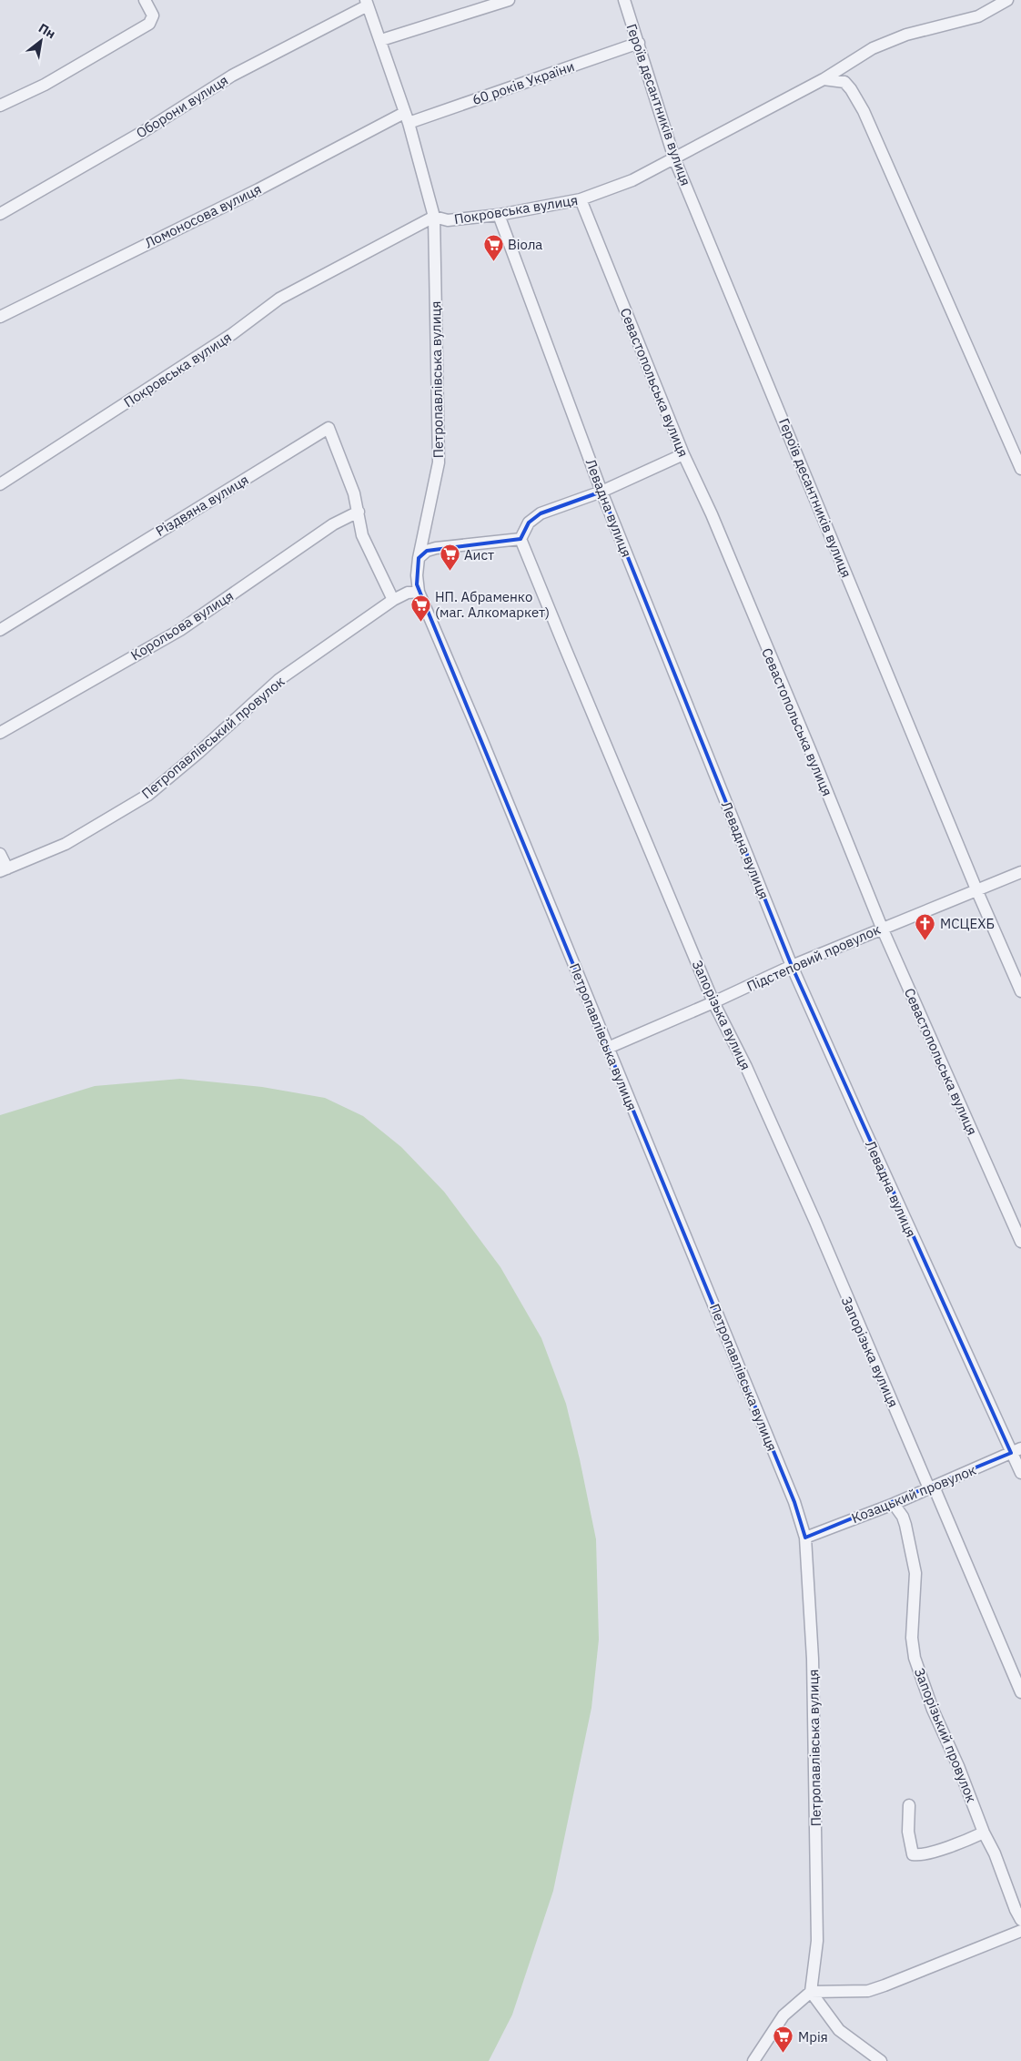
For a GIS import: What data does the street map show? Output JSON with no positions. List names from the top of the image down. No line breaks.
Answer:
{"streets":{"street":["60 років України","Героїв десантників вулиця","Оборони вулиця","Покровська вулиця","Ломоносова вулиця","Петропавлівська вулиця","Севастопольська вулиця","Різдвяна вулиця","Левадна вулиця","Корольова вулиця","Петропавлівський провулок","Підстеповий провулок","Запорізька вулиця","Козацький провулок","Запорізький провулок"]},"crossings":[["60 років України","Героїв десантників вулиця"],["60 років України","Ломоносова вулиця"],["60 років України","Петропавлівська вулиця"],["Героїв десантників вулиця","Покровська вулиця"],["Героїв десантників вулиця","Підстеповий провулок"],["Оборони вулиця","Петропавлівська вулиця"],["Покровська вулиця","Петропавлівська вулиця"],["Покровська вулиця","Севастопольська вулиця"],["Покровська вулиця","Левадна вулиця"],["Ломоносова вулиця","Петропавлівська вулиця"],["Петропавлівська вулиця","Петропавлівський провулок"],["Петропавлівська вулиця","Підстеповий провулок"],["Петропавлівська вулиця","Козацький провулок"],["Севастопольська вулиця","Підстеповий провулок"],["Різдвяна вулиця","Корольова вулиця"],["Левадна вулиця","Підстеповий провулок"],["Левадна вулиця","Козацький провулок"],["Підстеповий провулок","Запорізька вулиця"],["Запорізька вулиця","Козацький провулок"],["Козацький провулок","Запорізький провулок"]],"places":{"supermarket":["Віола","Аист","НП. Абраменко (маг. Алкомаркет)","Мрія"],"church":["МСЦЕХБ"]},"north":"top right"}
